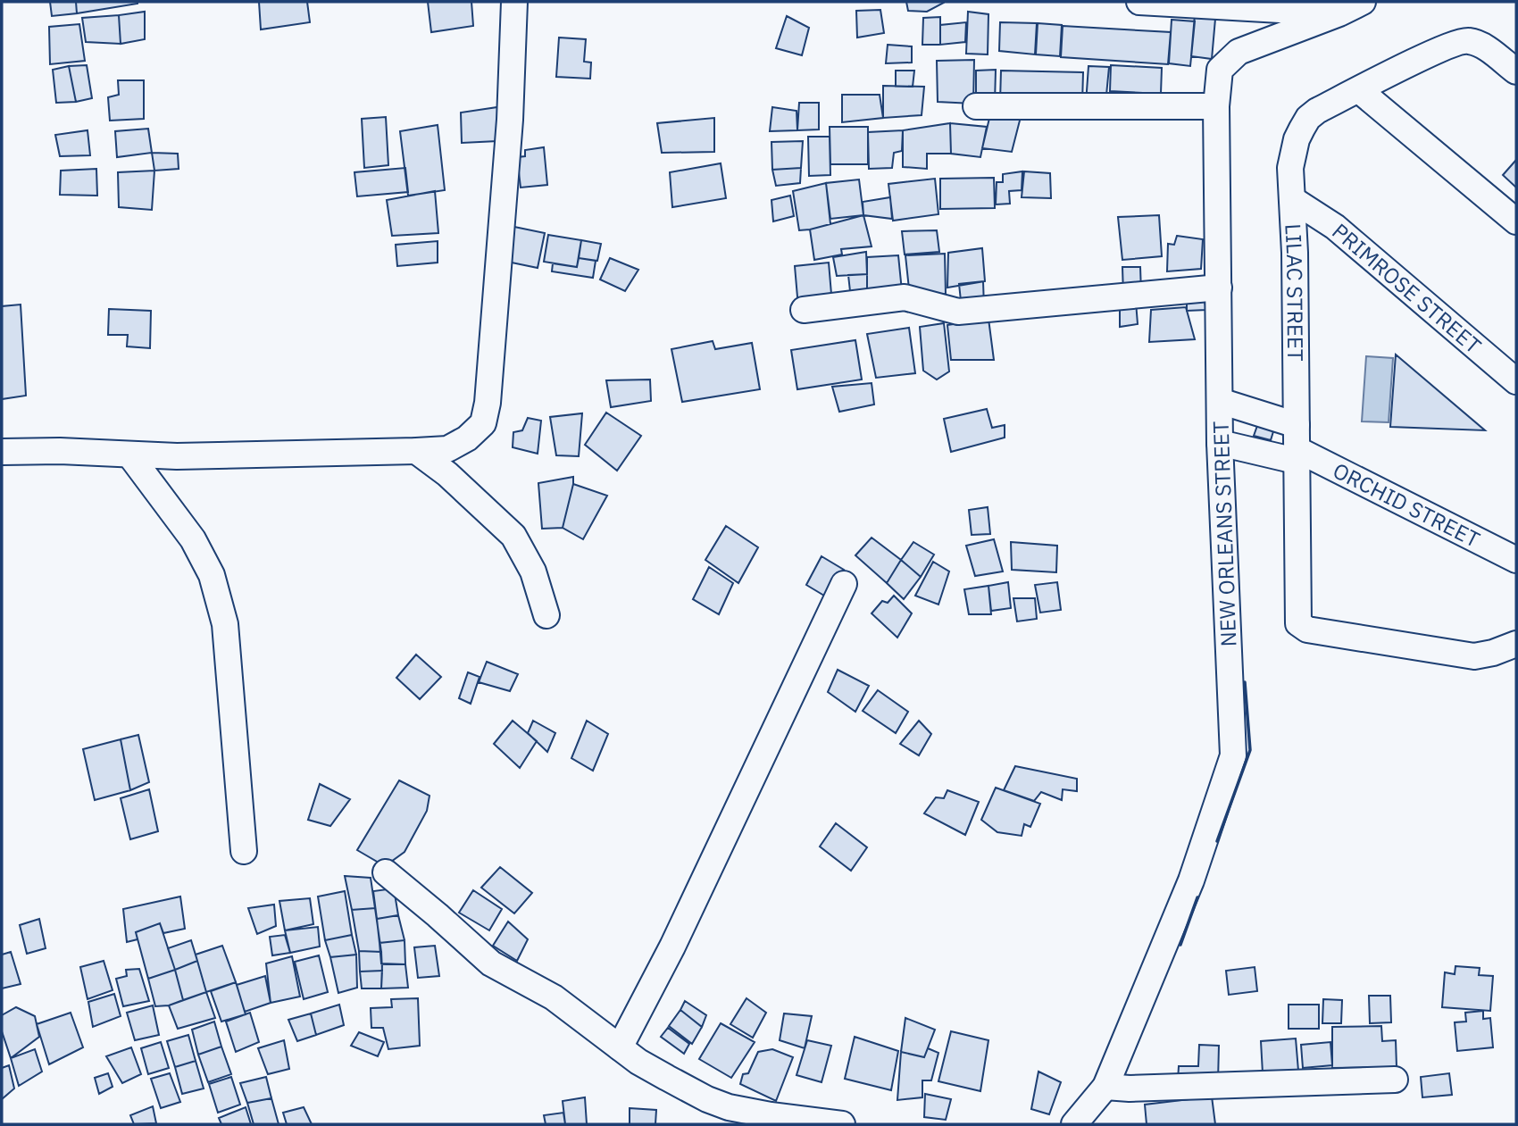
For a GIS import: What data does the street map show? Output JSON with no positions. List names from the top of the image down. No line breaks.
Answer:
{"streets":{"street":["PRIMROSE STREET","LILAC STREET","ORCHID STREET","NEW ORLEANS STREET"]},"crossings":[["PRIMROSE STREET","LILAC STREET"],["LILAC STREET","ORCHID STREET"]]}
